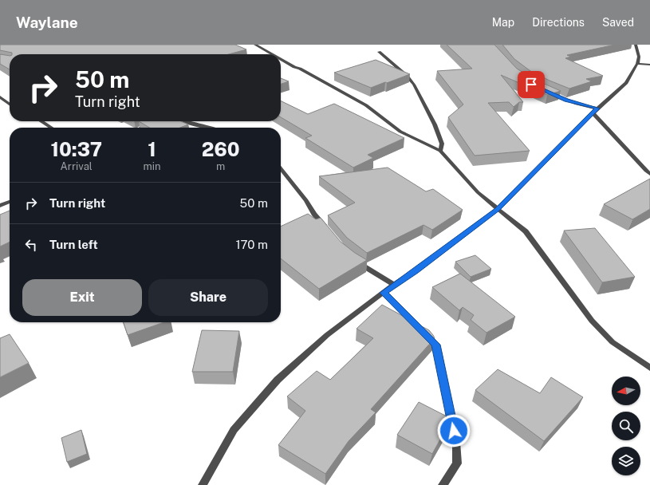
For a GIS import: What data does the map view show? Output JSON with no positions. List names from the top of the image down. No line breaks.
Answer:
{"north":"left","page":{"header":"Waylane","nav":["Map","Directions","Saved"],"turn":["50 m","Turn right"],"eta":["10:37","Arrival","1","min","260","m"],"list":[{"name":"Turn right","value":"50 m"},{"name":"Turn left","value":"170 m"}],"buttons":["Exit","Share"]}}
